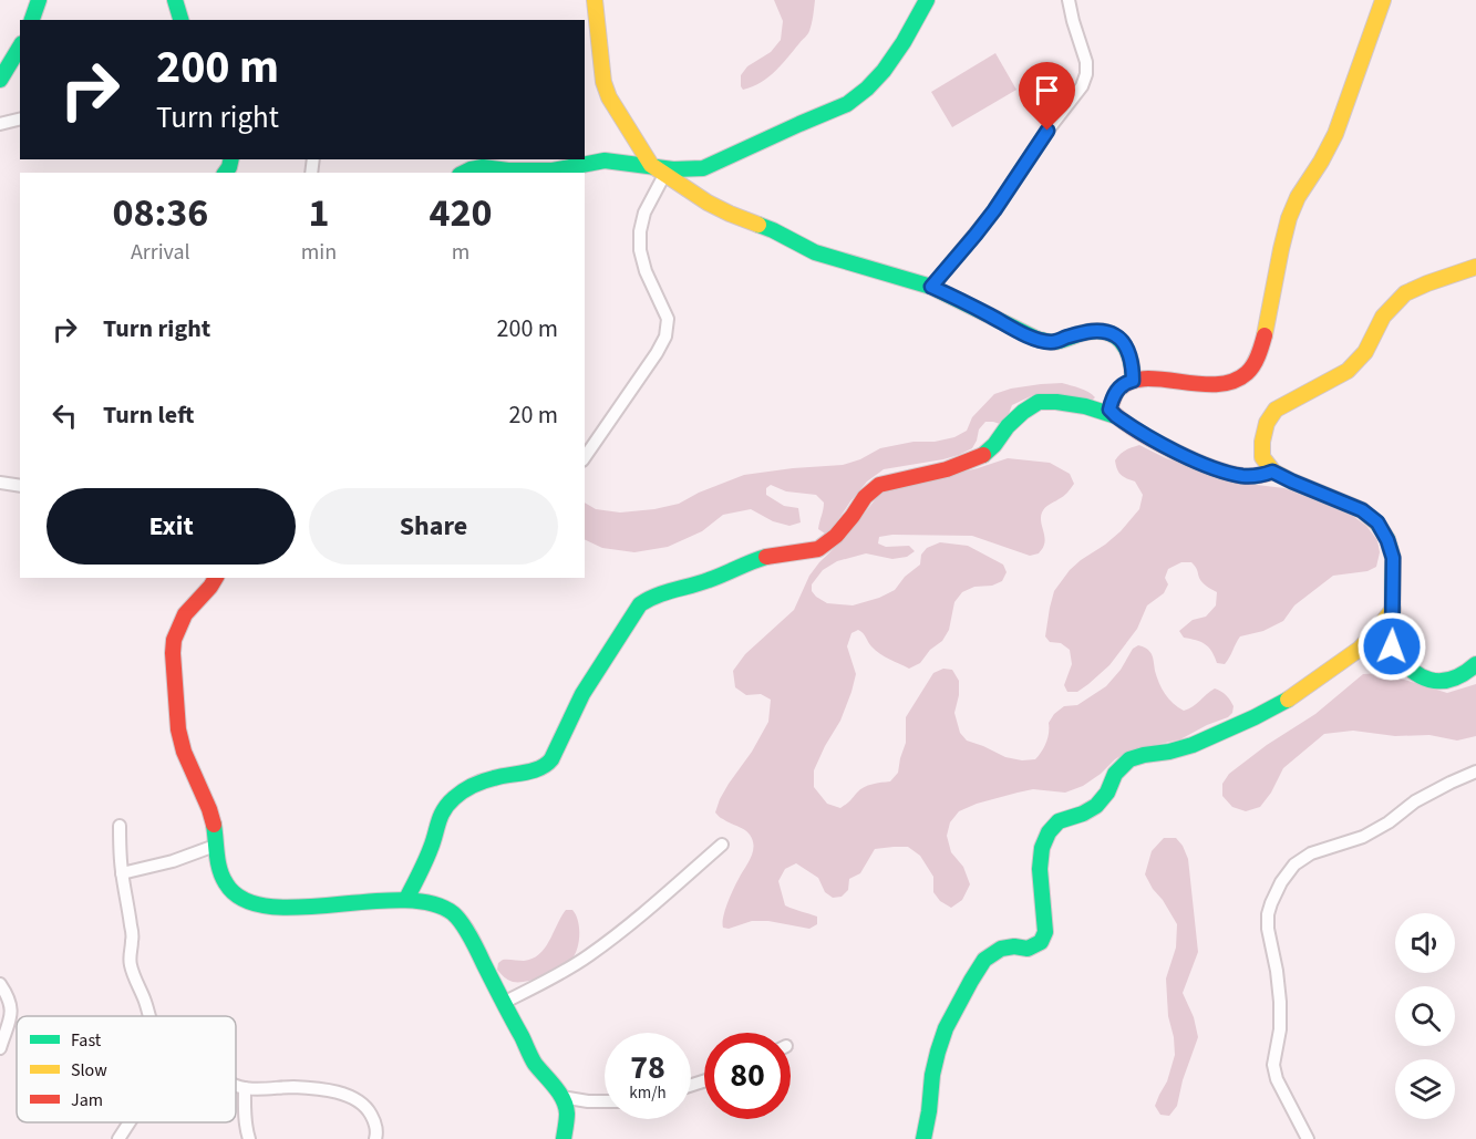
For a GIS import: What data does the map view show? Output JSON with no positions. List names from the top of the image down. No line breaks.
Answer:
{"legend":["Fast","Slow","Jam"],"page":{"turn":["200 m","Turn right"],"eta":["08:36","Arrival","1","min","420","m"],"list":[{"name":"Turn right","value":"200 m"},{"name":"Turn left","value":"20 m"}],"buttons":["Exit","Share"],"speed":"78 km/h","limit":"80"}}
